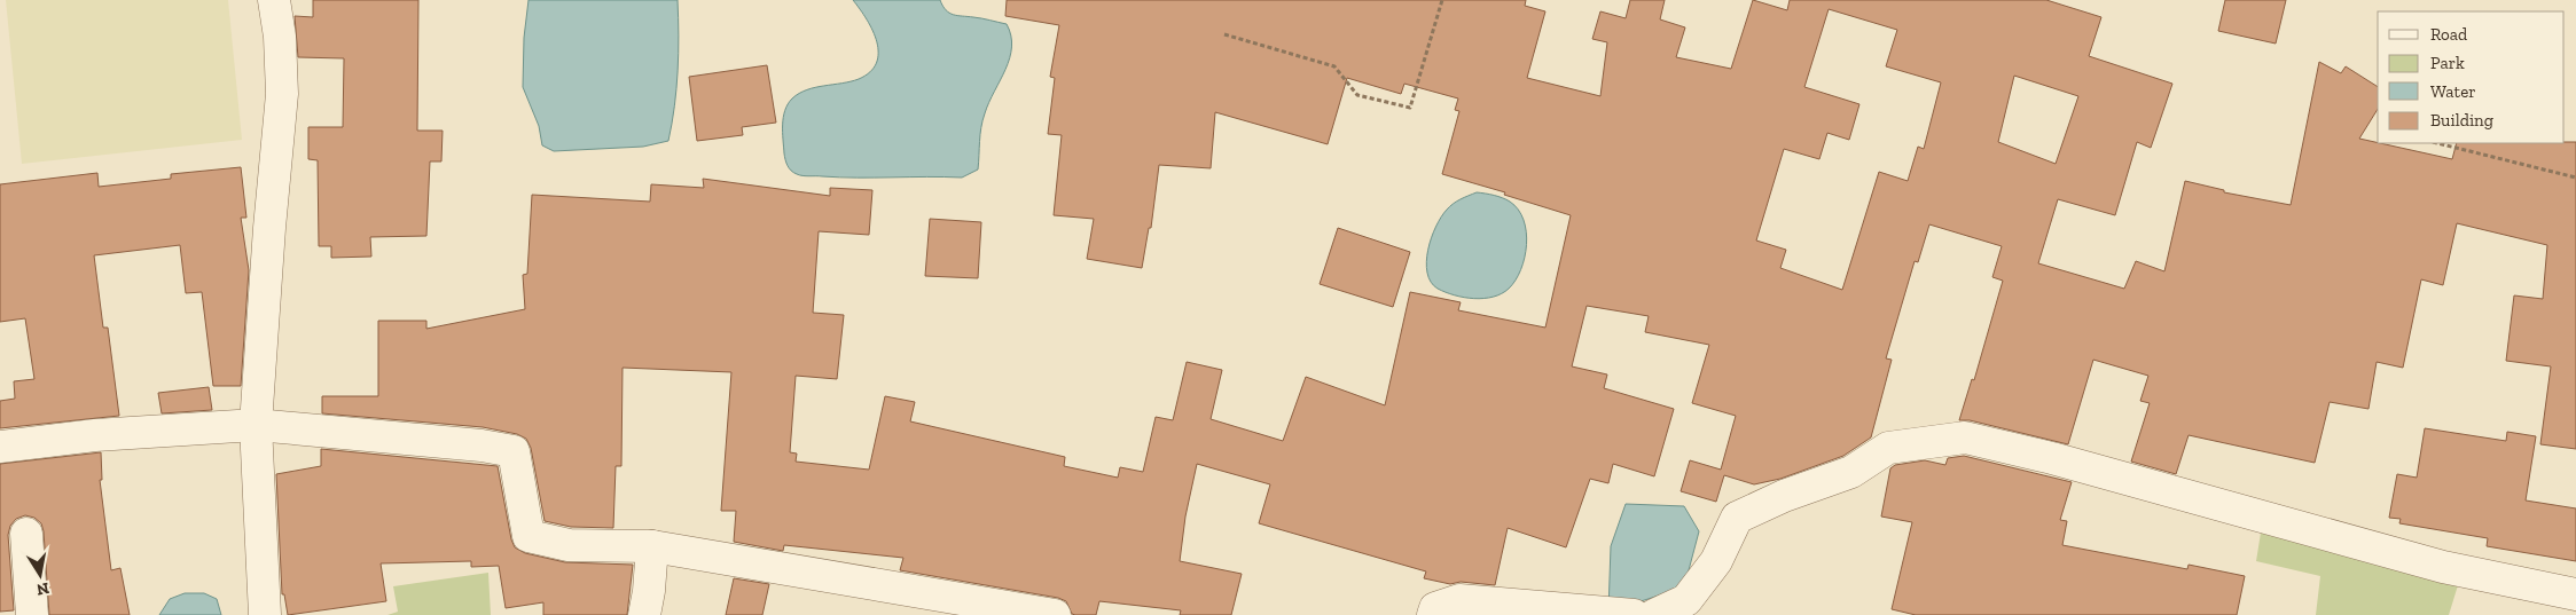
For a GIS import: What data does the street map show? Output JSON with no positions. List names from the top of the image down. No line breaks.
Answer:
{"legend":["Road","Park","Water","Building"],"north":"bottom"}
